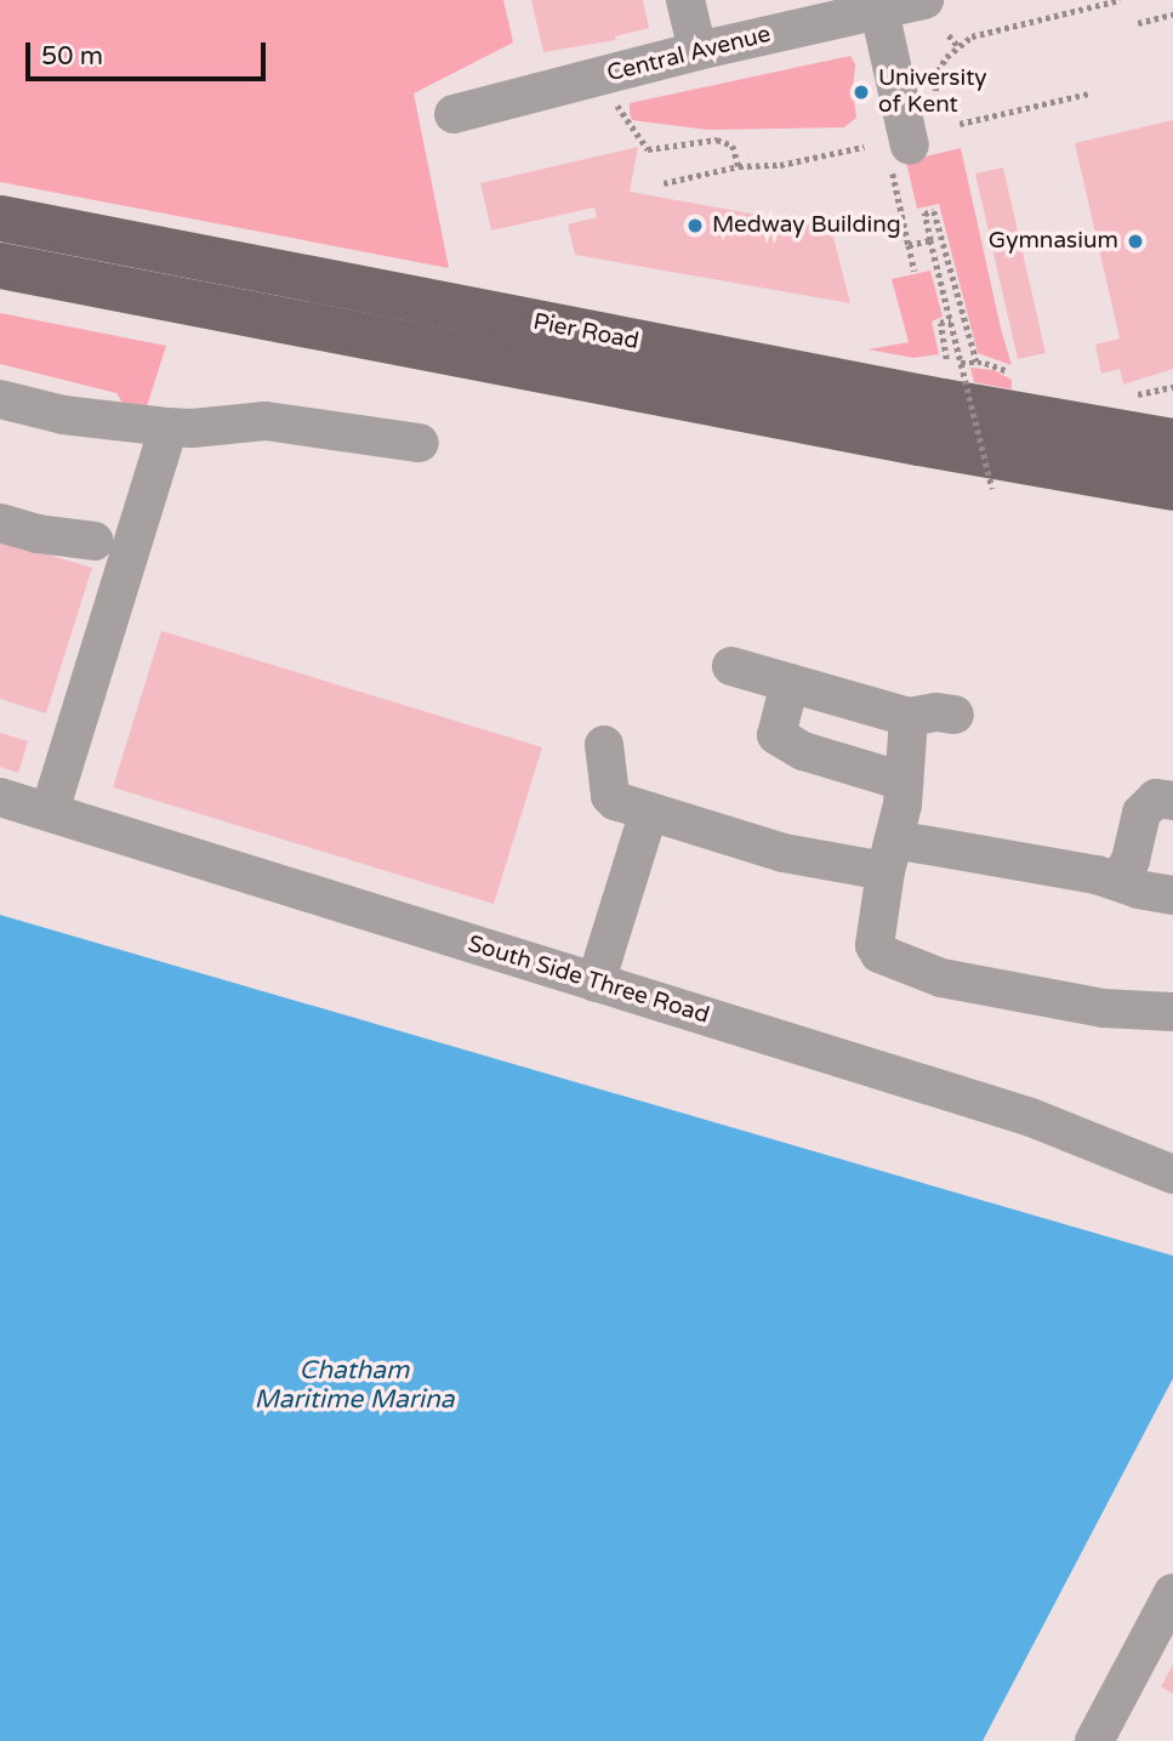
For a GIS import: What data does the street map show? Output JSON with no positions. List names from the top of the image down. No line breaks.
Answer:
{"streets":{"main road":["Pier Road"],"street":["Central Avenue","South Side Three Road"]},"water":["Chatham Maritime Marina"],"places":["University of Kent","Medway Building","Gymnasium"],"scale_bar":"50 m"}
